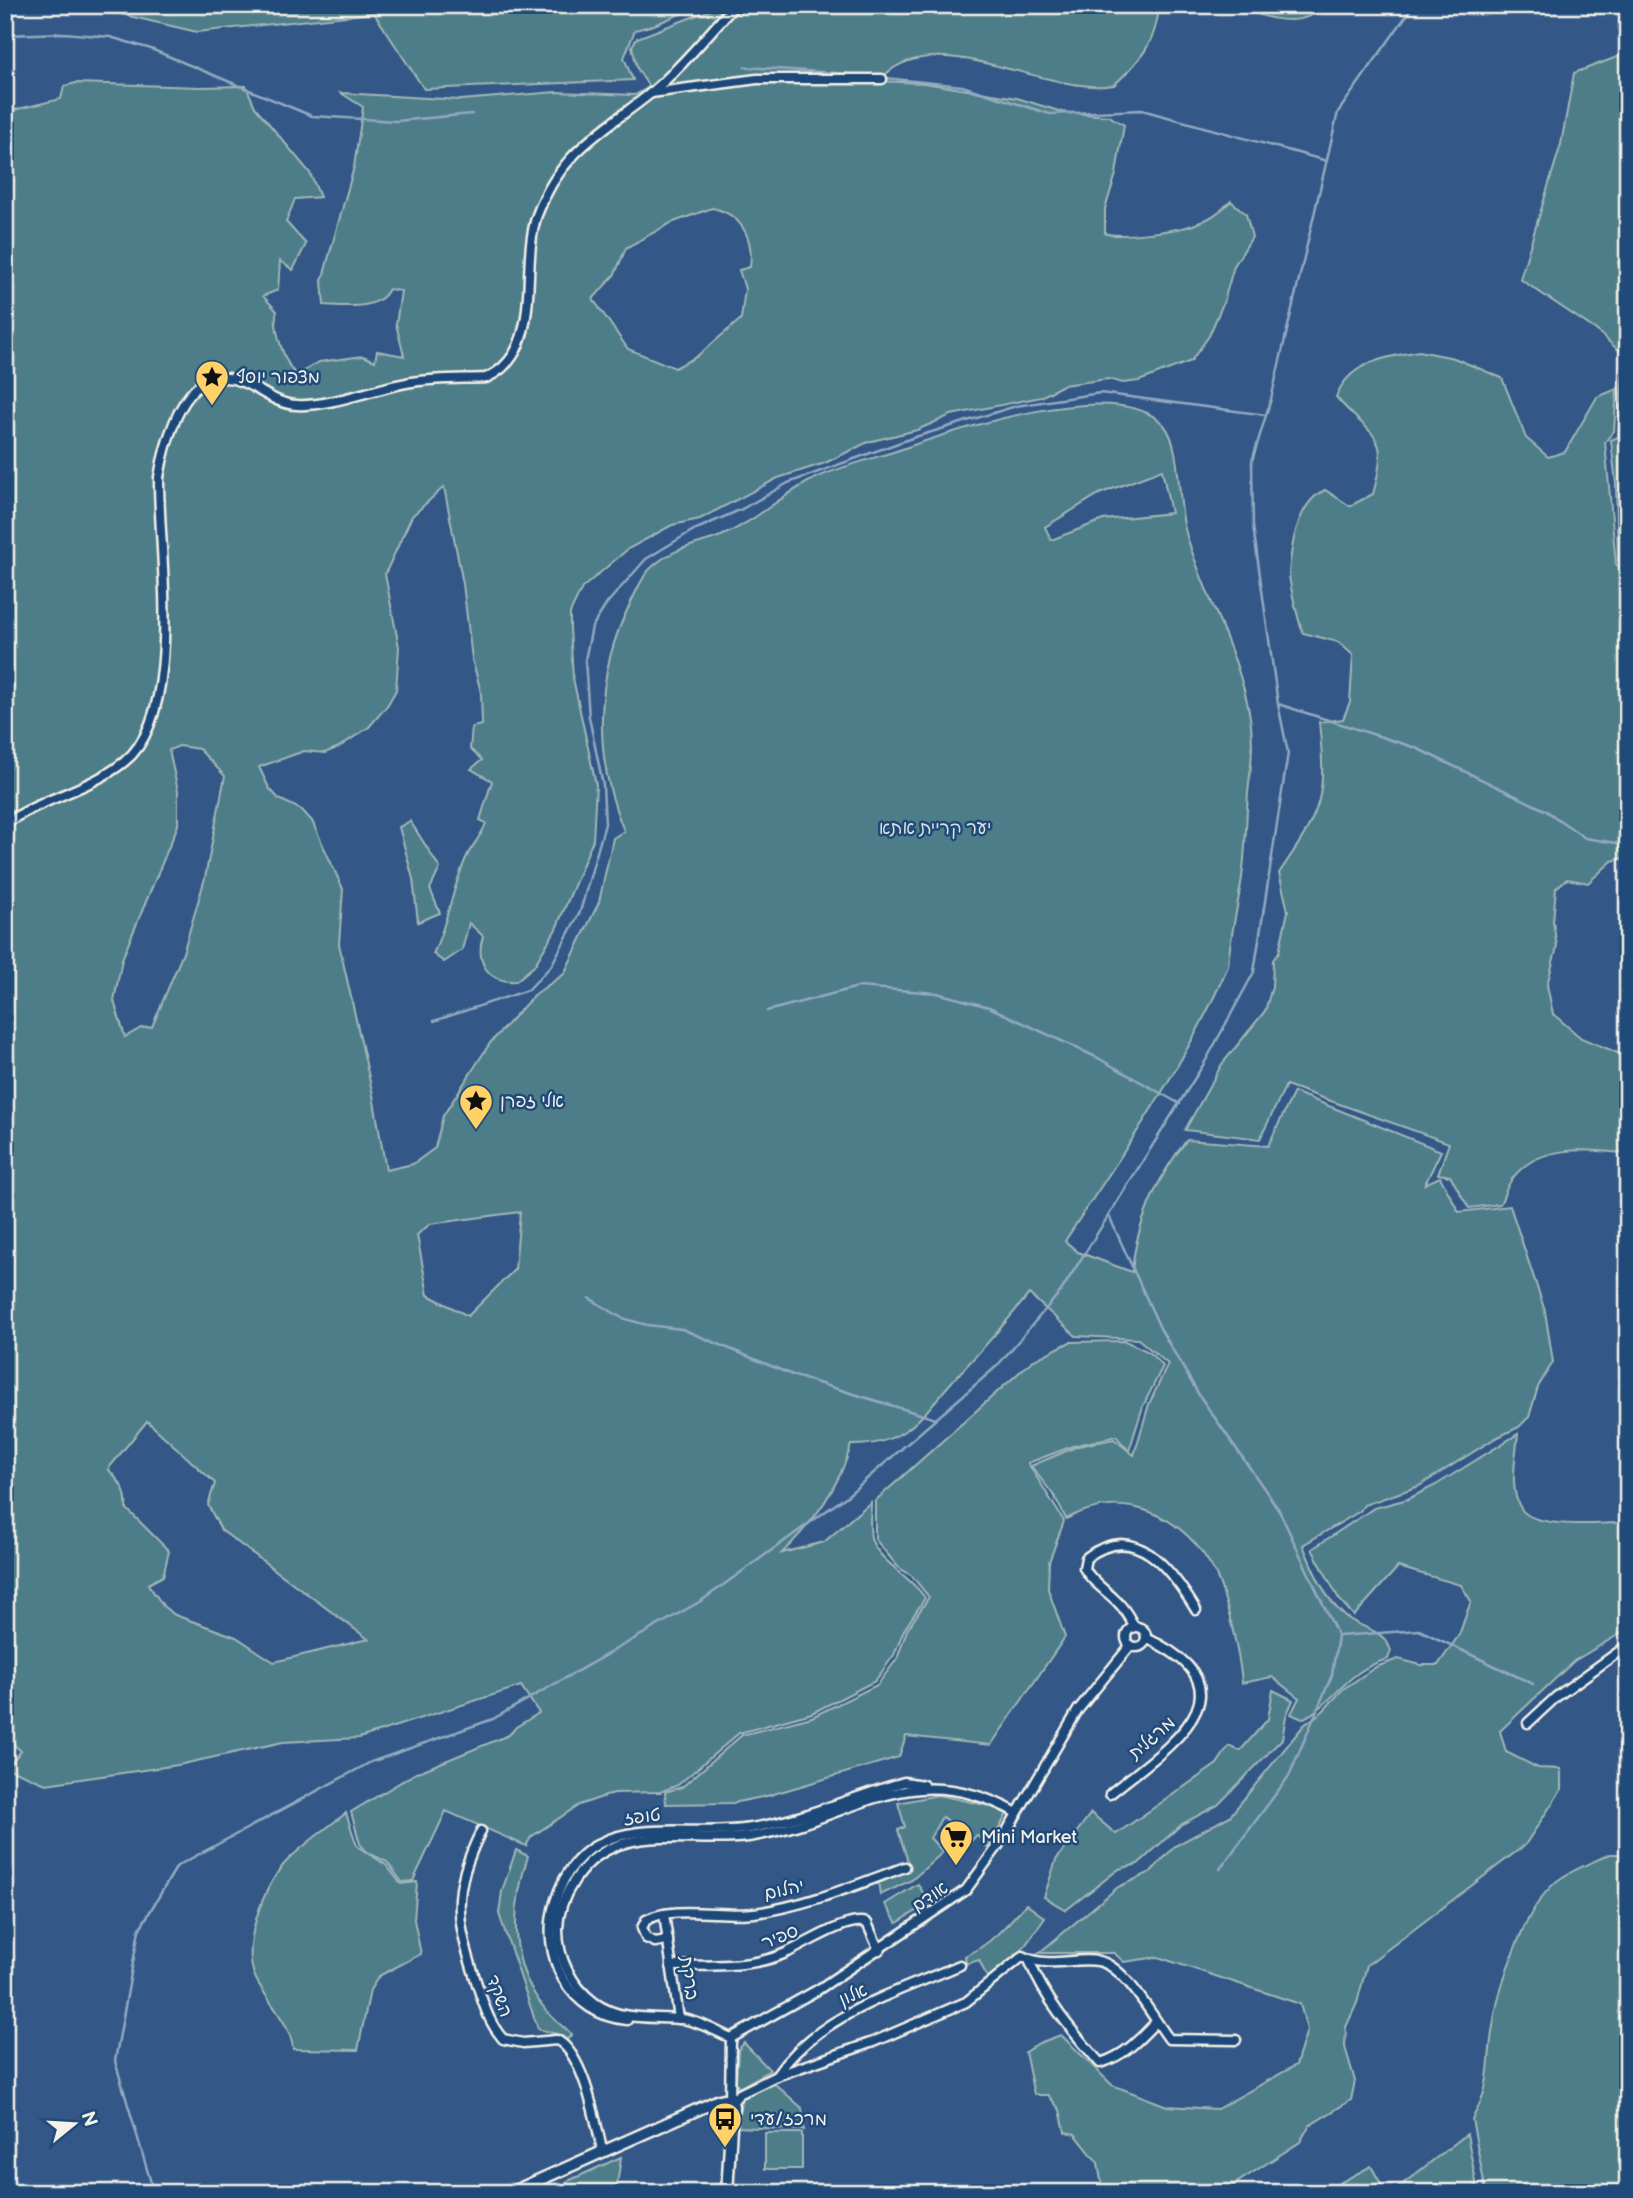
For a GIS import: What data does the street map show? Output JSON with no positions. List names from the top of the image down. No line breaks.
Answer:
{"streets":{"street":["מרגלית","טופז","יהלום","אודם","ספיר","ברקת","אלון","השקד"]},"crossings":[["מרגלית","אודם"],["טופז","אודם"],["טופז","ברקת"],["אודם","ספיר"],["ספיר","ברקת"]],"parks":["יער קריית אתא"],"places":{"place":["מצפור יוסף","אלי זפרן"],"supermarket":["Mini Market"],"bus stop":["מרכז/עדי"]},"north":"right"}
